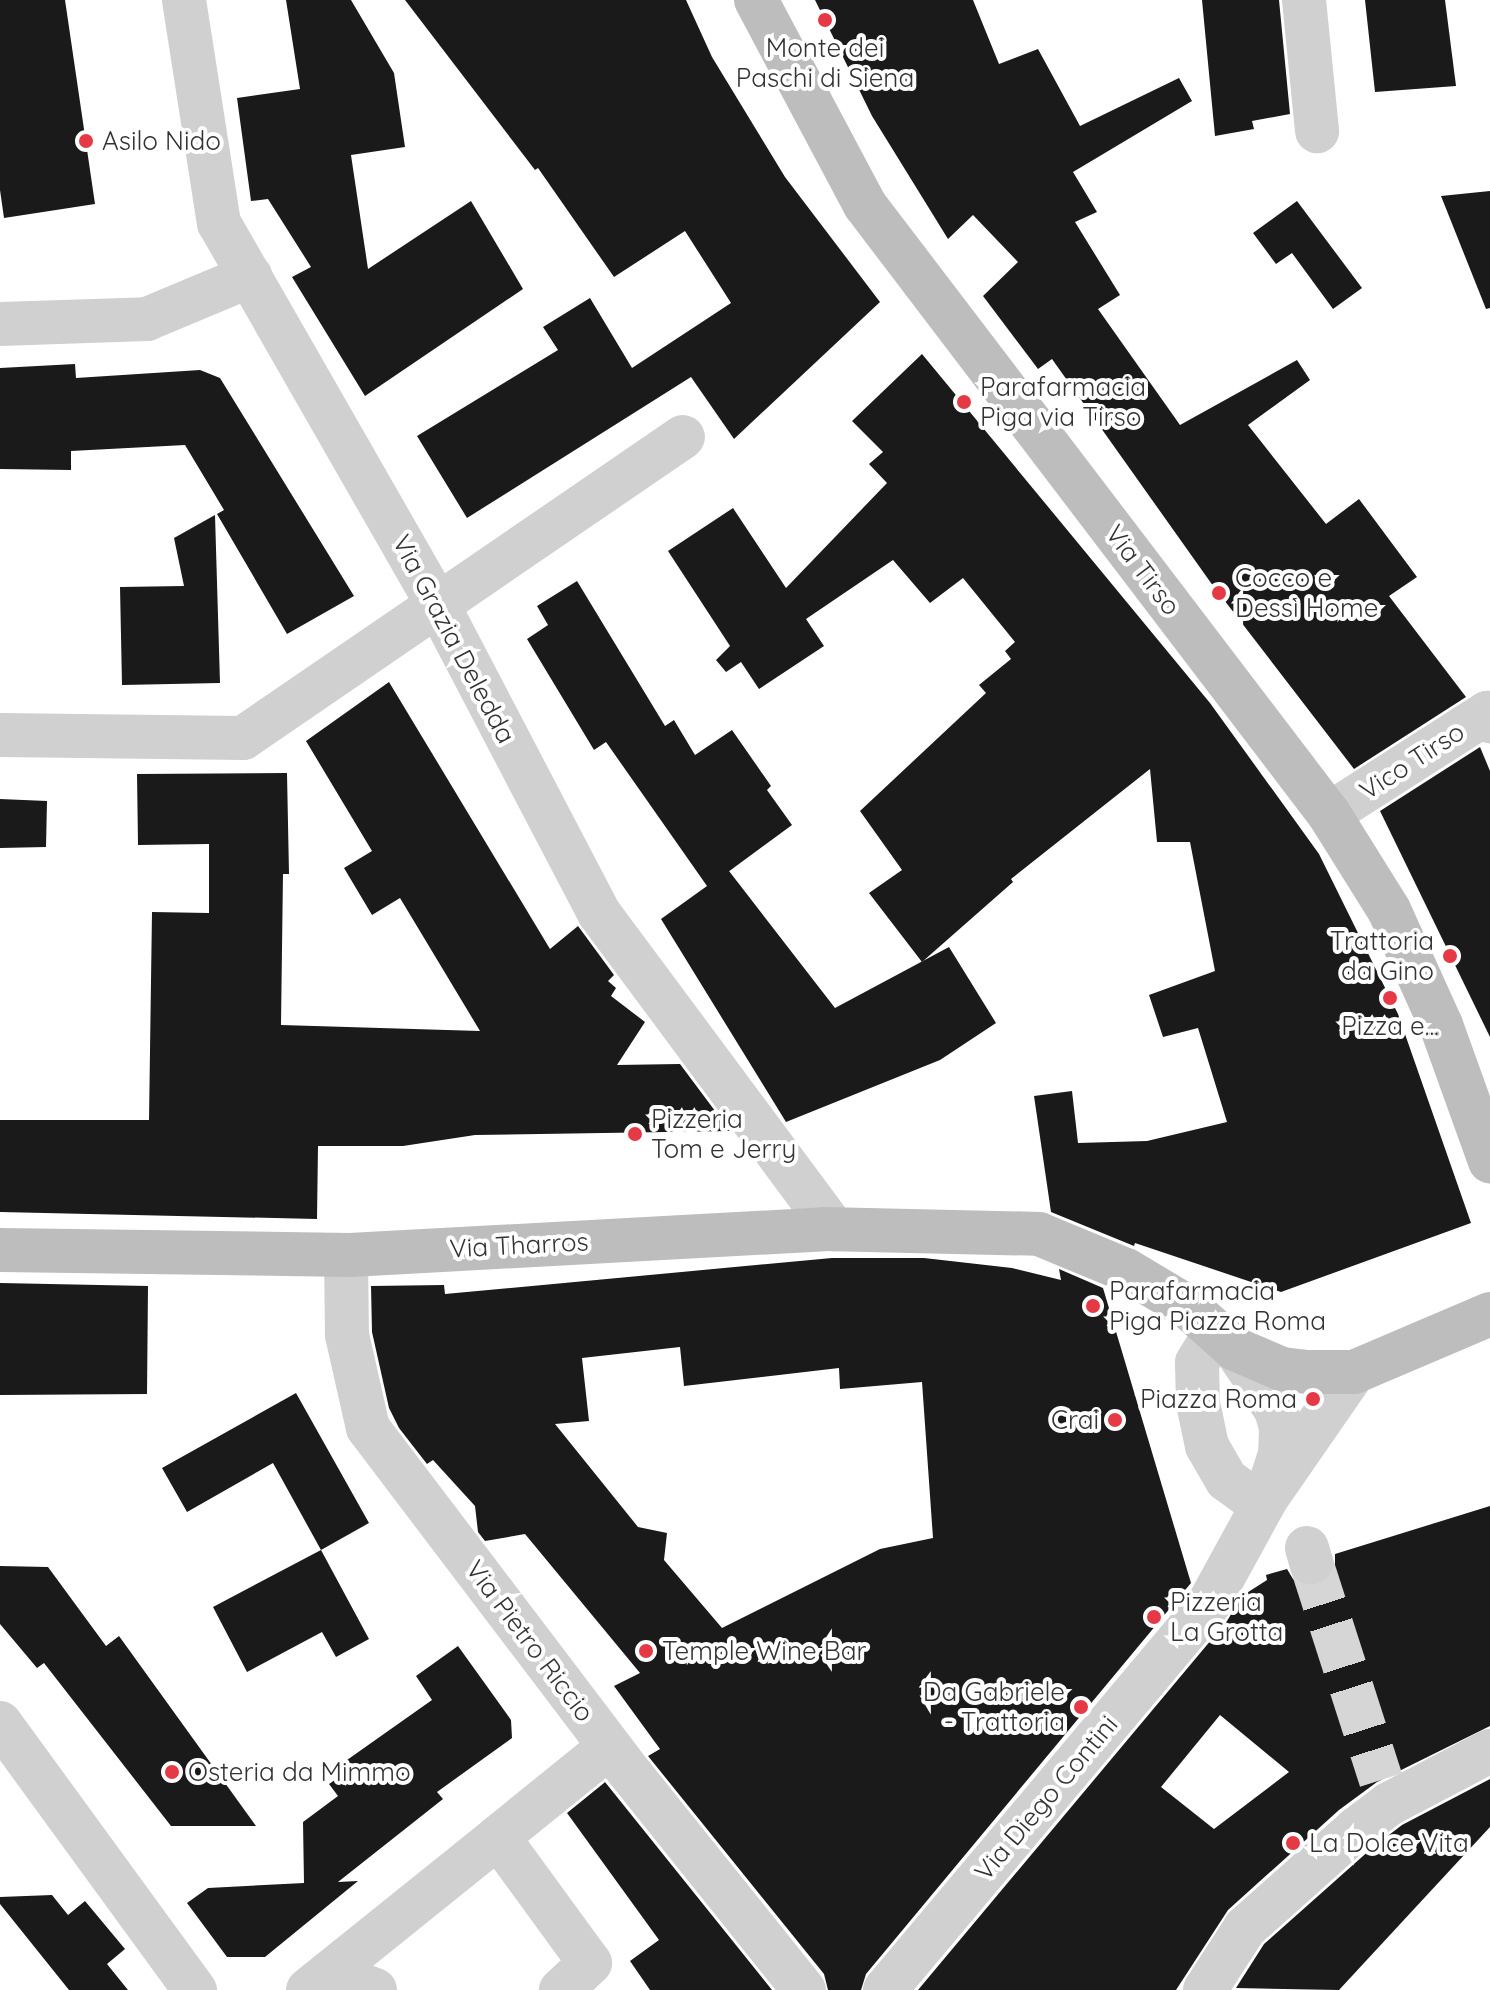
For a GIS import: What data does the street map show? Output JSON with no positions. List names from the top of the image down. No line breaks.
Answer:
{"streets":{"street":["Via Tirso","Via Grazia Deledda","Vico Tirso","Via Tharros","Via Pietro Riccio","Via Diego Contini"]},"crossings":[["Via Tirso","Vico Tirso"],["Via Grazia Deledda","Via Tharros"],["Via Tharros","Via Pietro Riccio"]],"places":["Monte dei Paschi di Siena","Asilo Nido","Parafarmacia Piga via Tirso","Cocco e Dessì Home","Trattoria da Gino","Pizza e...","Pizzeria Tom e Jerry","Parafarmacia Piga Piazza Roma","Piazza Roma","Crai","Pizzeria La Grotta","Temple Wine Bar","Da Gabriele - Trattoria","Osteria da Mimmo","La Dolce Vita"]}
